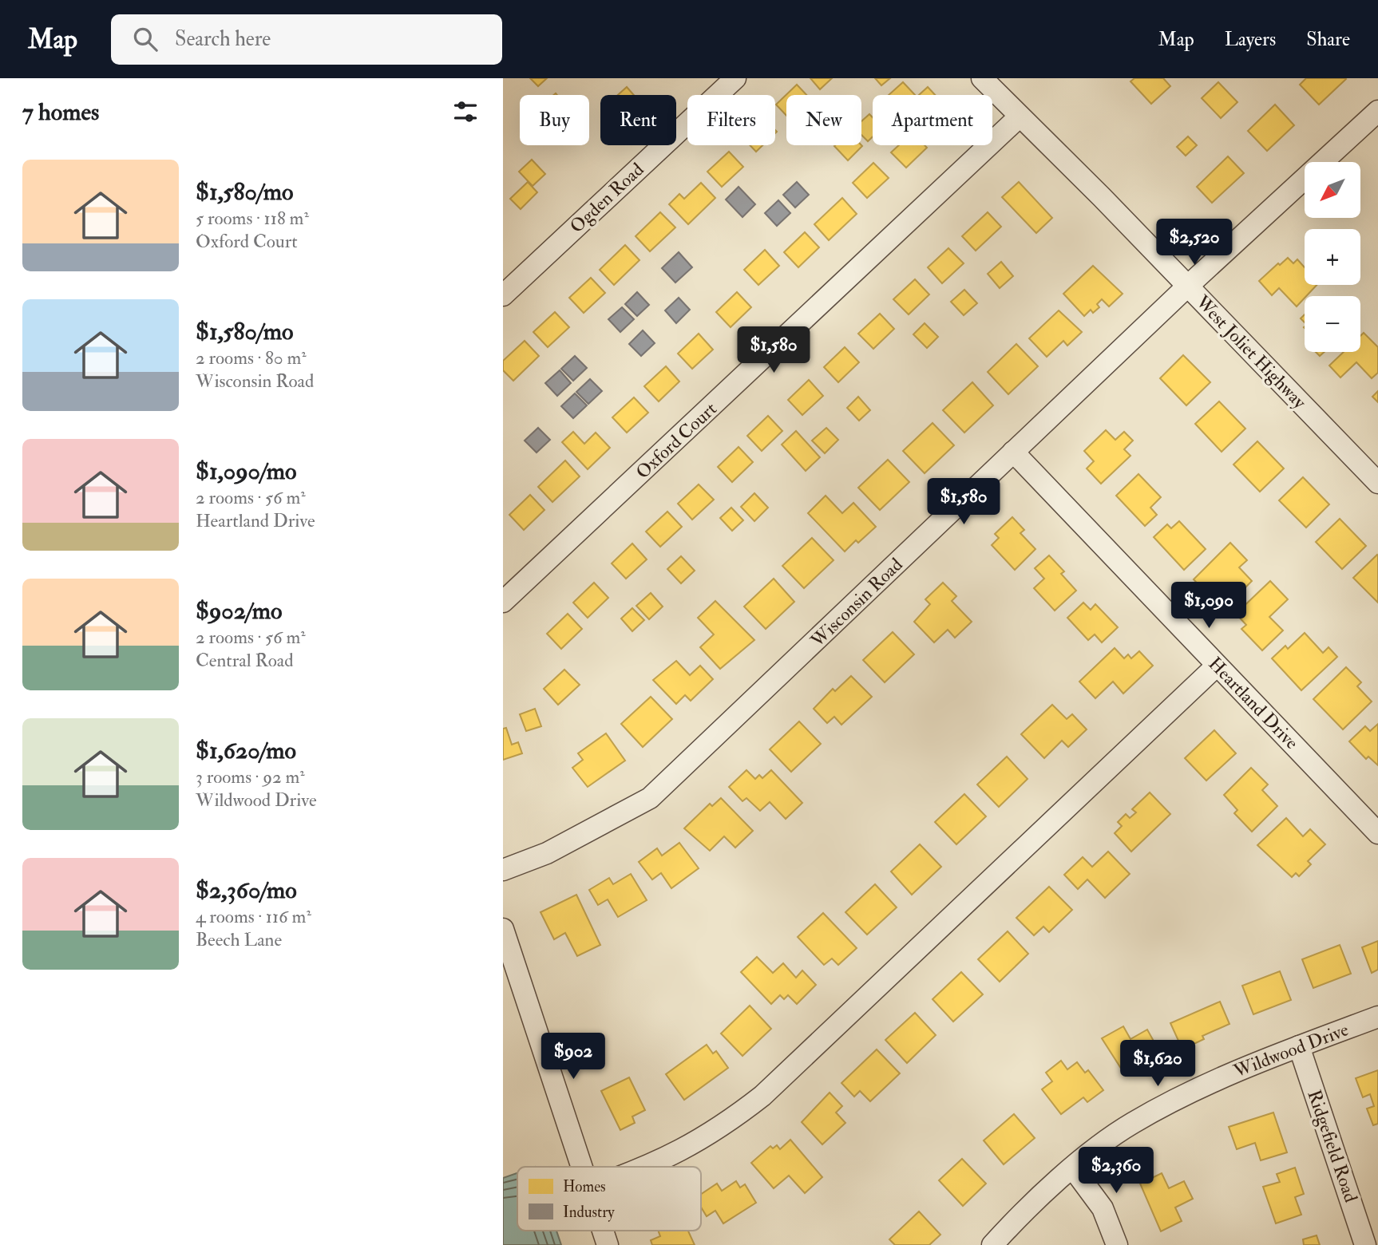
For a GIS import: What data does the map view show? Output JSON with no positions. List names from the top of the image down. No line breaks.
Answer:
{"streets":{"street":["Ogden Road","West Joliet Highway","Oxford Court","Wisconsin Road","Heartland Drive","Wildwood Drive","Ridgefield Road"]},"crossings":[["West Joliet Highway","Oxford Court"],["West Joliet Highway","Wisconsin Road"],["Wisconsin Road","Heartland Drive"],["Wildwood Drive","Ridgefield Road"]],"legend":["Homes","Industry"],"north":"bottom left","page":{"header":"Map","search":"Search here","nav":["Map","Layers","Share"],"heading":"7 homes","chip":["Buy","Rent","Filters","New","Apartment"],"list":[{"name":"$1,580/mo","note":"5 rooms · 118 m² · Oxford Court"},{"name":"$1,580/mo","note":"2 rooms · 80 m² · Wisconsin Road"},{"name":"$1,090/mo","note":"2 rooms · 56 m² · Heartland Drive"},{"name":"$902/mo","note":"2 rooms · 56 m² · Central Road"},{"name":"$1,620/mo","note":"3 rooms · 92 m² · Wildwood Drive"},{"name":"$2,360/mo","note":"4 rooms · 116 m² · Beech Lane"}],"map_buttons":["+","−"],"price":["$2,520","$1,580","$1,580","$1,090","$902","$1,620","$2,360"]}}
